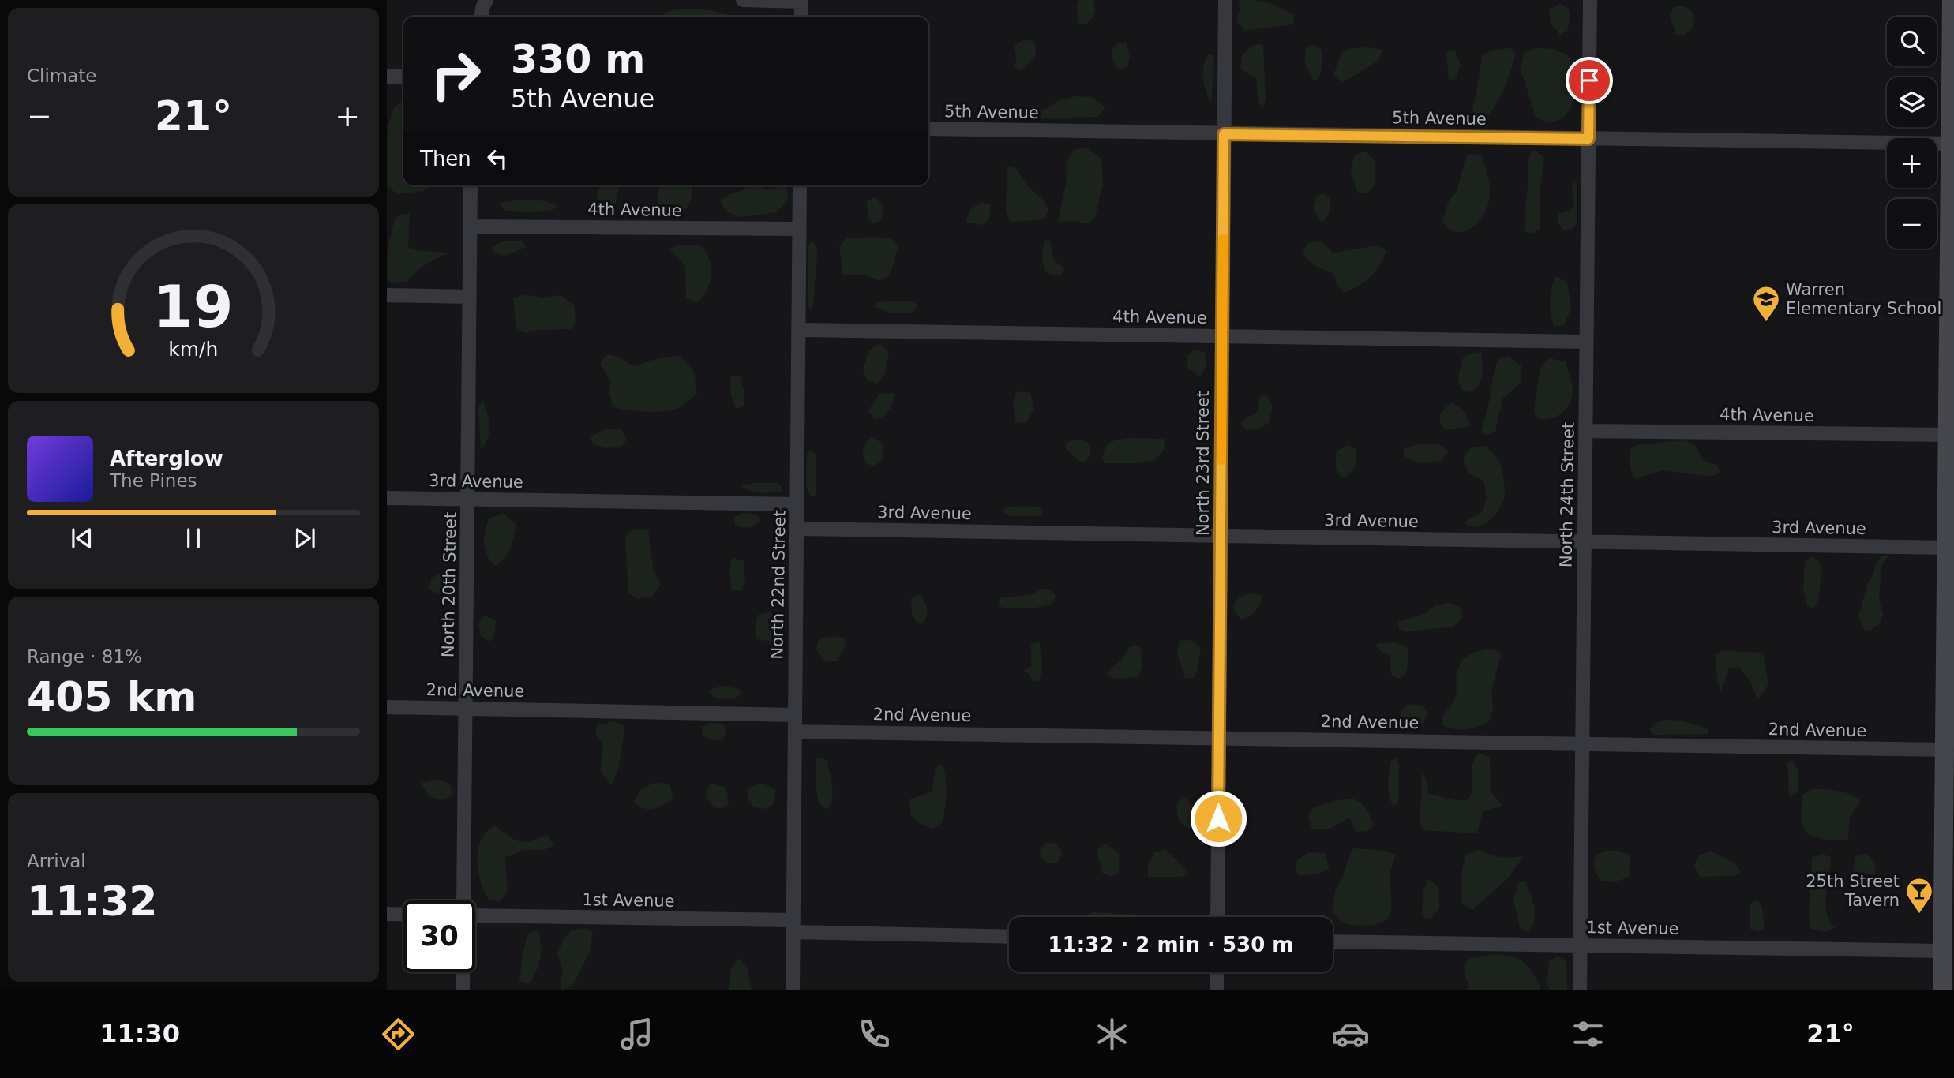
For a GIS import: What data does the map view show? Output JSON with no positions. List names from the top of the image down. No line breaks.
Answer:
{"streets":{"street":["5th Avenue","4th Avenue","North 23rd Street","3rd Avenue","North 24th Street","North 20th Street","North 22nd Street","2nd Avenue","1st Avenue"]},"crossings":[["5th Avenue","North 23rd Street"],["5th Avenue","North 24th Street"],["4th Avenue","North 23rd Street"],["4th Avenue","North 24th Street"],["4th Avenue","North 20th Street"],["4th Avenue","North 22nd Street"],["North 23rd Street","3rd Avenue"],["North 23rd Street","2nd Avenue"],["3rd Avenue","North 24th Street"],["3rd Avenue","North 20th Street"],["3rd Avenue","North 22nd Street"],["North 24th Street","2nd Avenue"],["North 24th Street","1st Avenue"],["North 20th Street","2nd Avenue"],["North 22nd Street","2nd Avenue"],["North 22nd Street","1st Avenue"]],"places":{"school or university":["Warren Elementary School"],"bar":["25th Street Tavern"]},"page":{"tile":["Climate",["Range · 81%","405 km"],["Arrival","11:32"]],"map_buttons":["+","−"],"turn":["330 m","5th Avenue"],"heat":["−","21°","+"],"then":"Then","song":["Afterglow","The Pines"],"limit":"30","trip":"11:32 · 2 min · 530 m","tabs":["11:30","21°"],"gauge":["19","km/h"]}}
